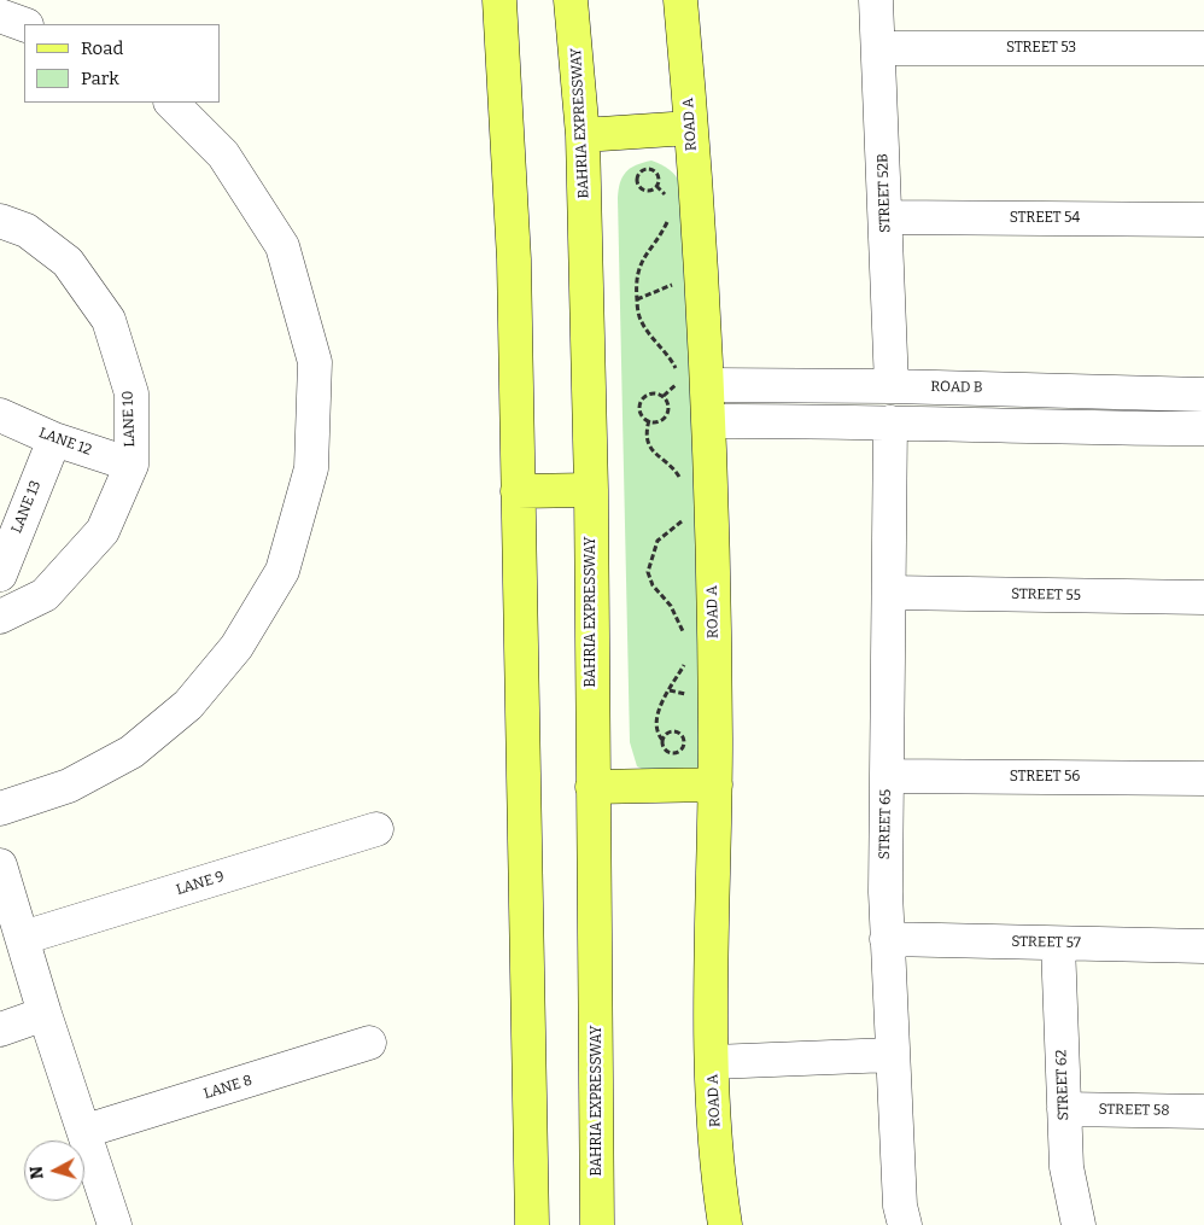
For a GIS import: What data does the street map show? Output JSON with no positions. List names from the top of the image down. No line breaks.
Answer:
{"streets":{"main road":["BAHRIA EXPRESSWAY","ROAD A"],"street":["STREET 53","STREET 52B","STREET 54","ROAD B","LANE 10","LANE 12","LANE 13","STREET 55","STREET 56","STREET 65","LANE 9","STREET 57","STREET 62","LANE 8","STREET 58"]},"crossings":[["STREET 53","STREET 52B"],["ROAD A","ROAD B"],["STREET 52B","STREET 54"],["STREET 52B","ROAD B"],["LANE 10","LANE 12"],["LANE 12","LANE 13"],["STREET 55","STREET 65"],["STREET 56","STREET 65"],["STREET 65","STREET 57"],["STREET 57","STREET 62"],["STREET 62","STREET 58"]],"legend":["Road","Park"],"north":"left"}
